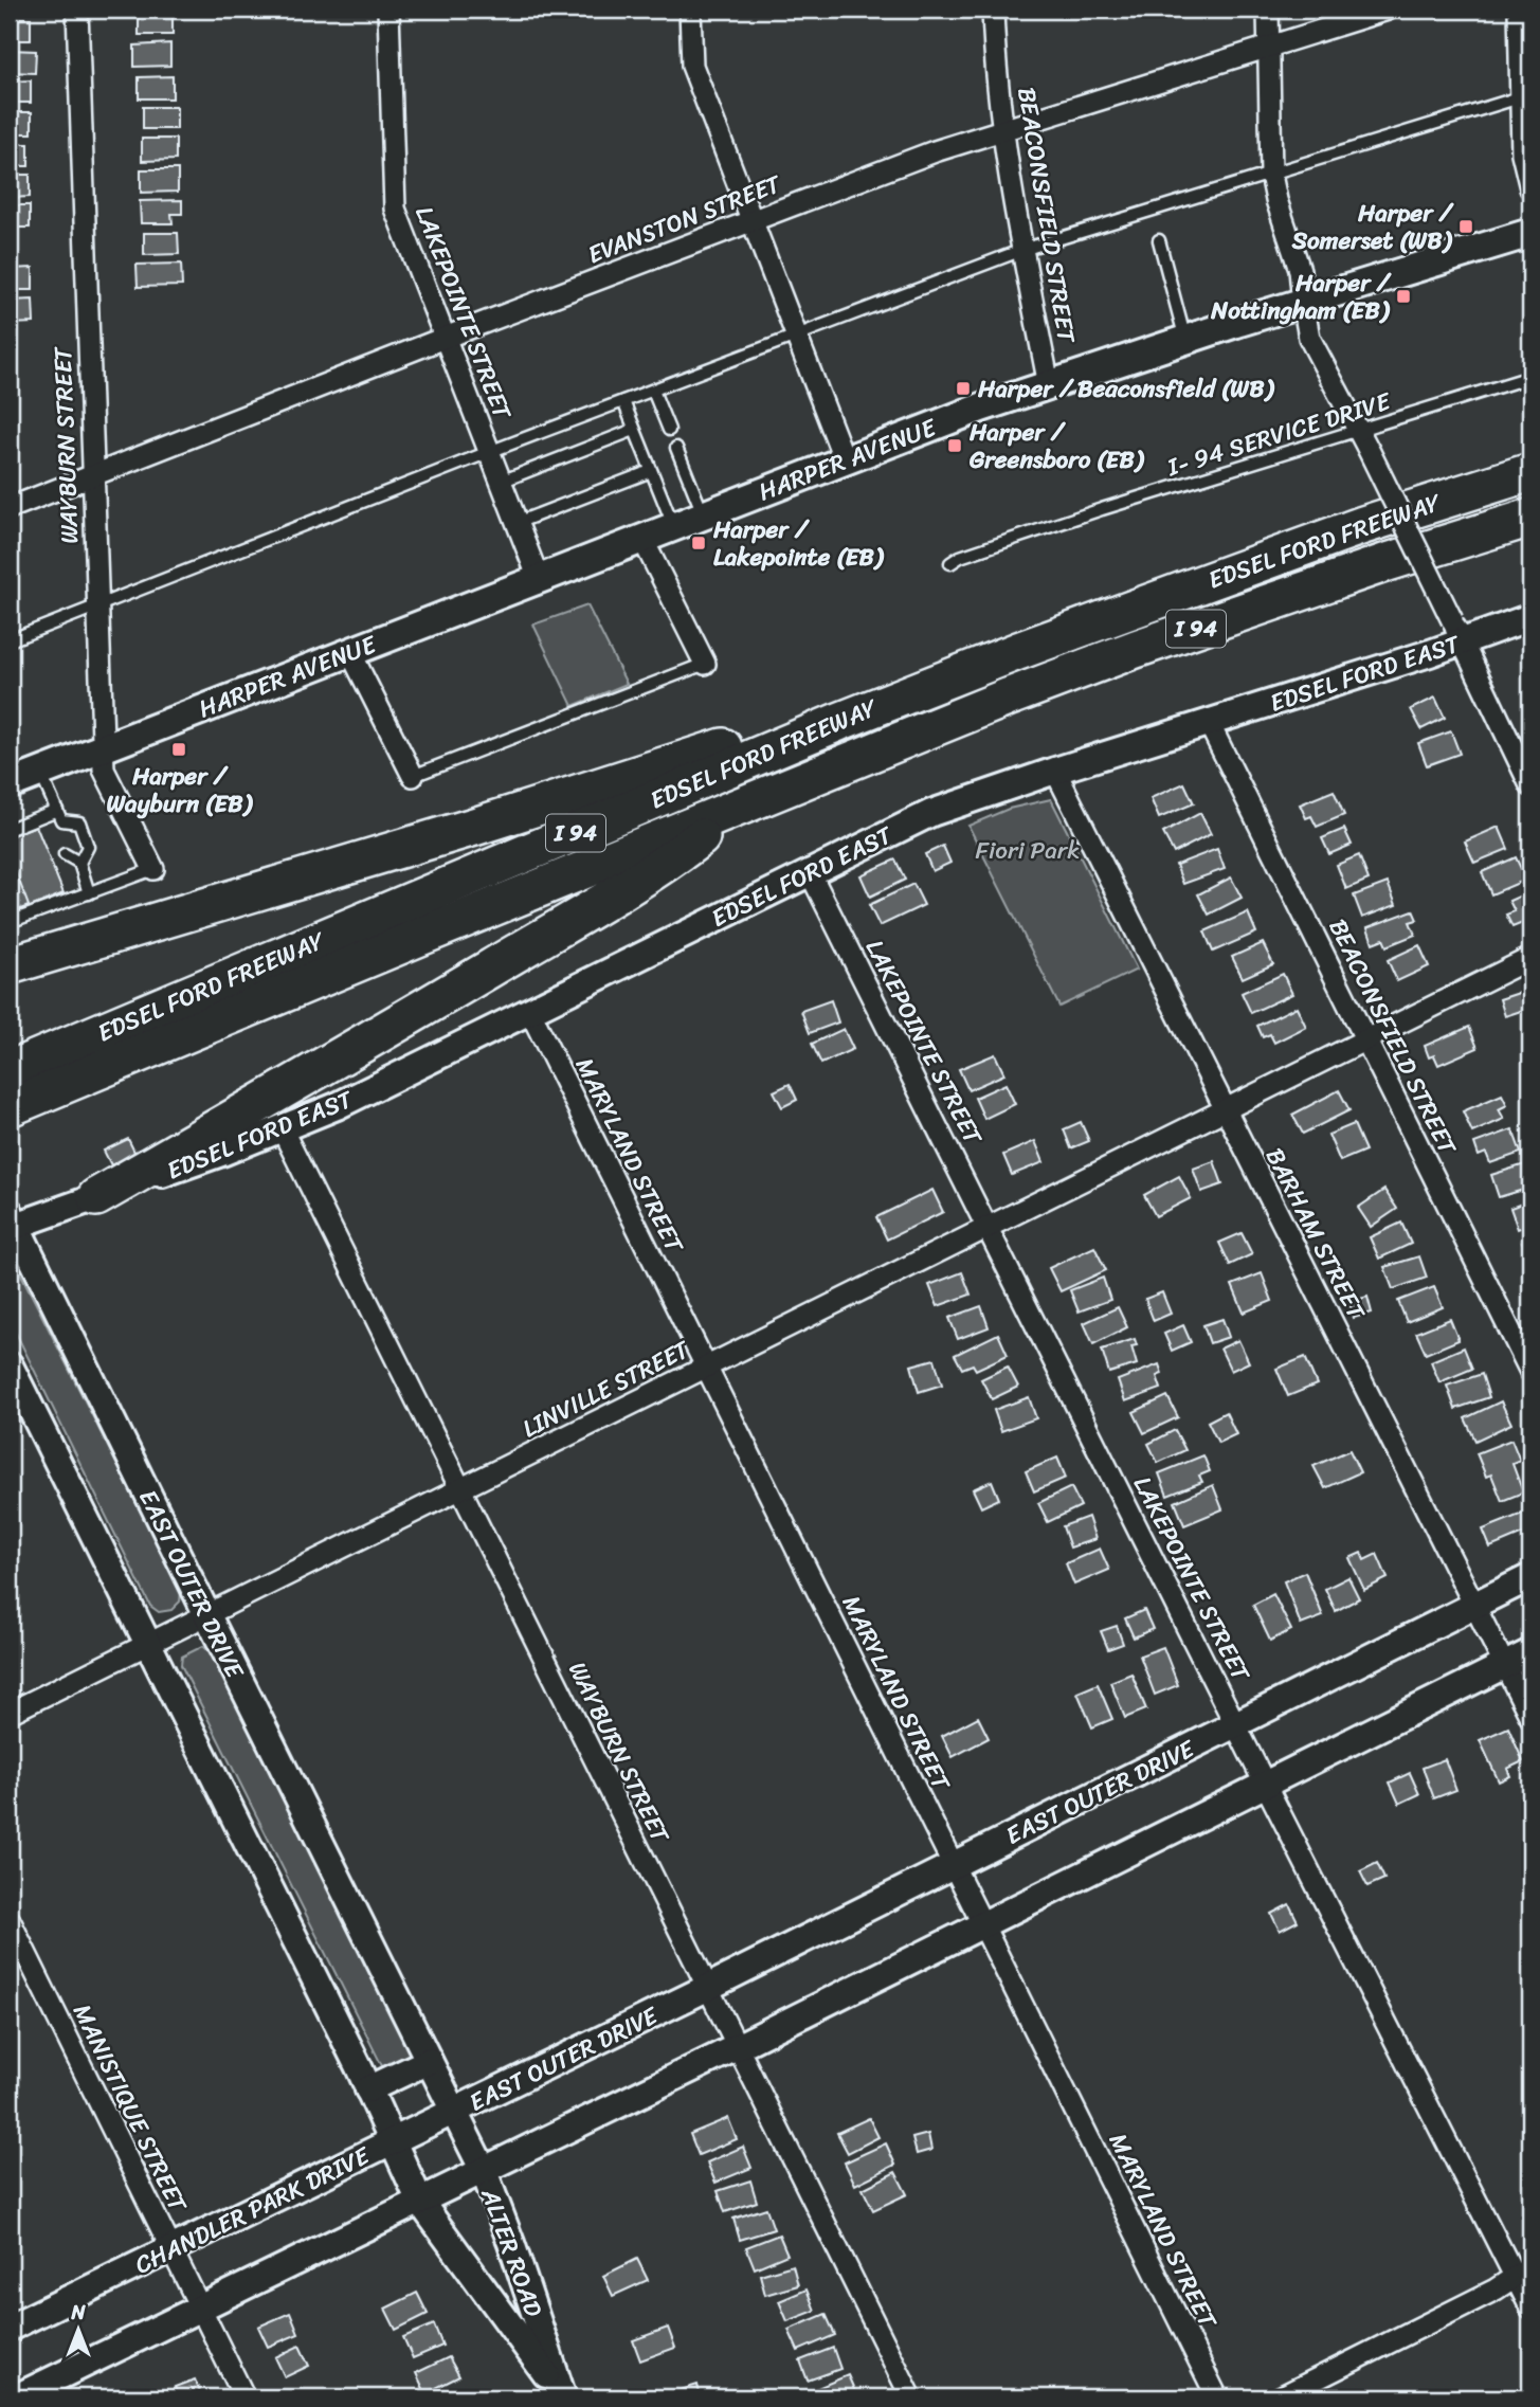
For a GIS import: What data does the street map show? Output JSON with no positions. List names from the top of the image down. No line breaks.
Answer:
{"streets":{"highway":["EDSEL FORD FREEWAY","I 94"],"main road":["HARPER AVENUE"],"street":["BEACONSFIELD STREET","EVANSTON STREET","LAKEPOINTE STREET","WAYBURN STREET","EDSEL FORD EAST","MARYLAND STREET","BARHAM STREET","LINVILLE STREET","EAST OUTER DRIVE","MANISTIQUE STREET","CHANDLER PARK DRIVE","ALTER ROAD"],"lane":["I- 94 SERVICE DRIVE"]},"crossings":[["BEACONSFIELD STREET","EVANSTON STREET"],["BEACONSFIELD STREET","HARPER AVENUE"],["BEACONSFIELD STREET","EDSEL FORD EAST"],["BEACONSFIELD STREET","LINVILLE STREET"],["EVANSTON STREET","LAKEPOINTE STREET"],["EVANSTON STREET","WAYBURN STREET"],["LAKEPOINTE STREET","HARPER AVENUE"],["LAKEPOINTE STREET","EDSEL FORD EAST"],["LAKEPOINTE STREET","LINVILLE STREET"],["LAKEPOINTE STREET","EAST OUTER DRIVE"],["WAYBURN STREET","HARPER AVENUE"],["WAYBURN STREET","EDSEL FORD EAST"],["WAYBURN STREET","LINVILLE STREET"],["WAYBURN STREET","EAST OUTER DRIVE"],["EDSEL FORD EAST","MARYLAND STREET"],["EDSEL FORD EAST","BARHAM STREET"],["EDSEL FORD EAST","EAST OUTER DRIVE"],["MARYLAND STREET","LINVILLE STREET"],["MARYLAND STREET","EAST OUTER DRIVE"],["BARHAM STREET","LINVILLE STREET"],["BARHAM STREET","EAST OUTER DRIVE"],["LINVILLE STREET","EAST OUTER DRIVE"],["EAST OUTER DRIVE","CHANDLER PARK DRIVE"],["EAST OUTER DRIVE","ALTER ROAD"],["MANISTIQUE STREET","CHANDLER PARK DRIVE"],["CHANDLER PARK DRIVE","ALTER ROAD"]],"parks":["Fiori Park"],"places":{"transit":["Harper / Somerset (WB)","Harper / Nottingham (EB)","Harper / Beaconsfield (WB)","Harper / Greensboro (EB)","Harper / Lakepointe (EB)","Harper / Wayburn (EB)"]},"north":"top"}
